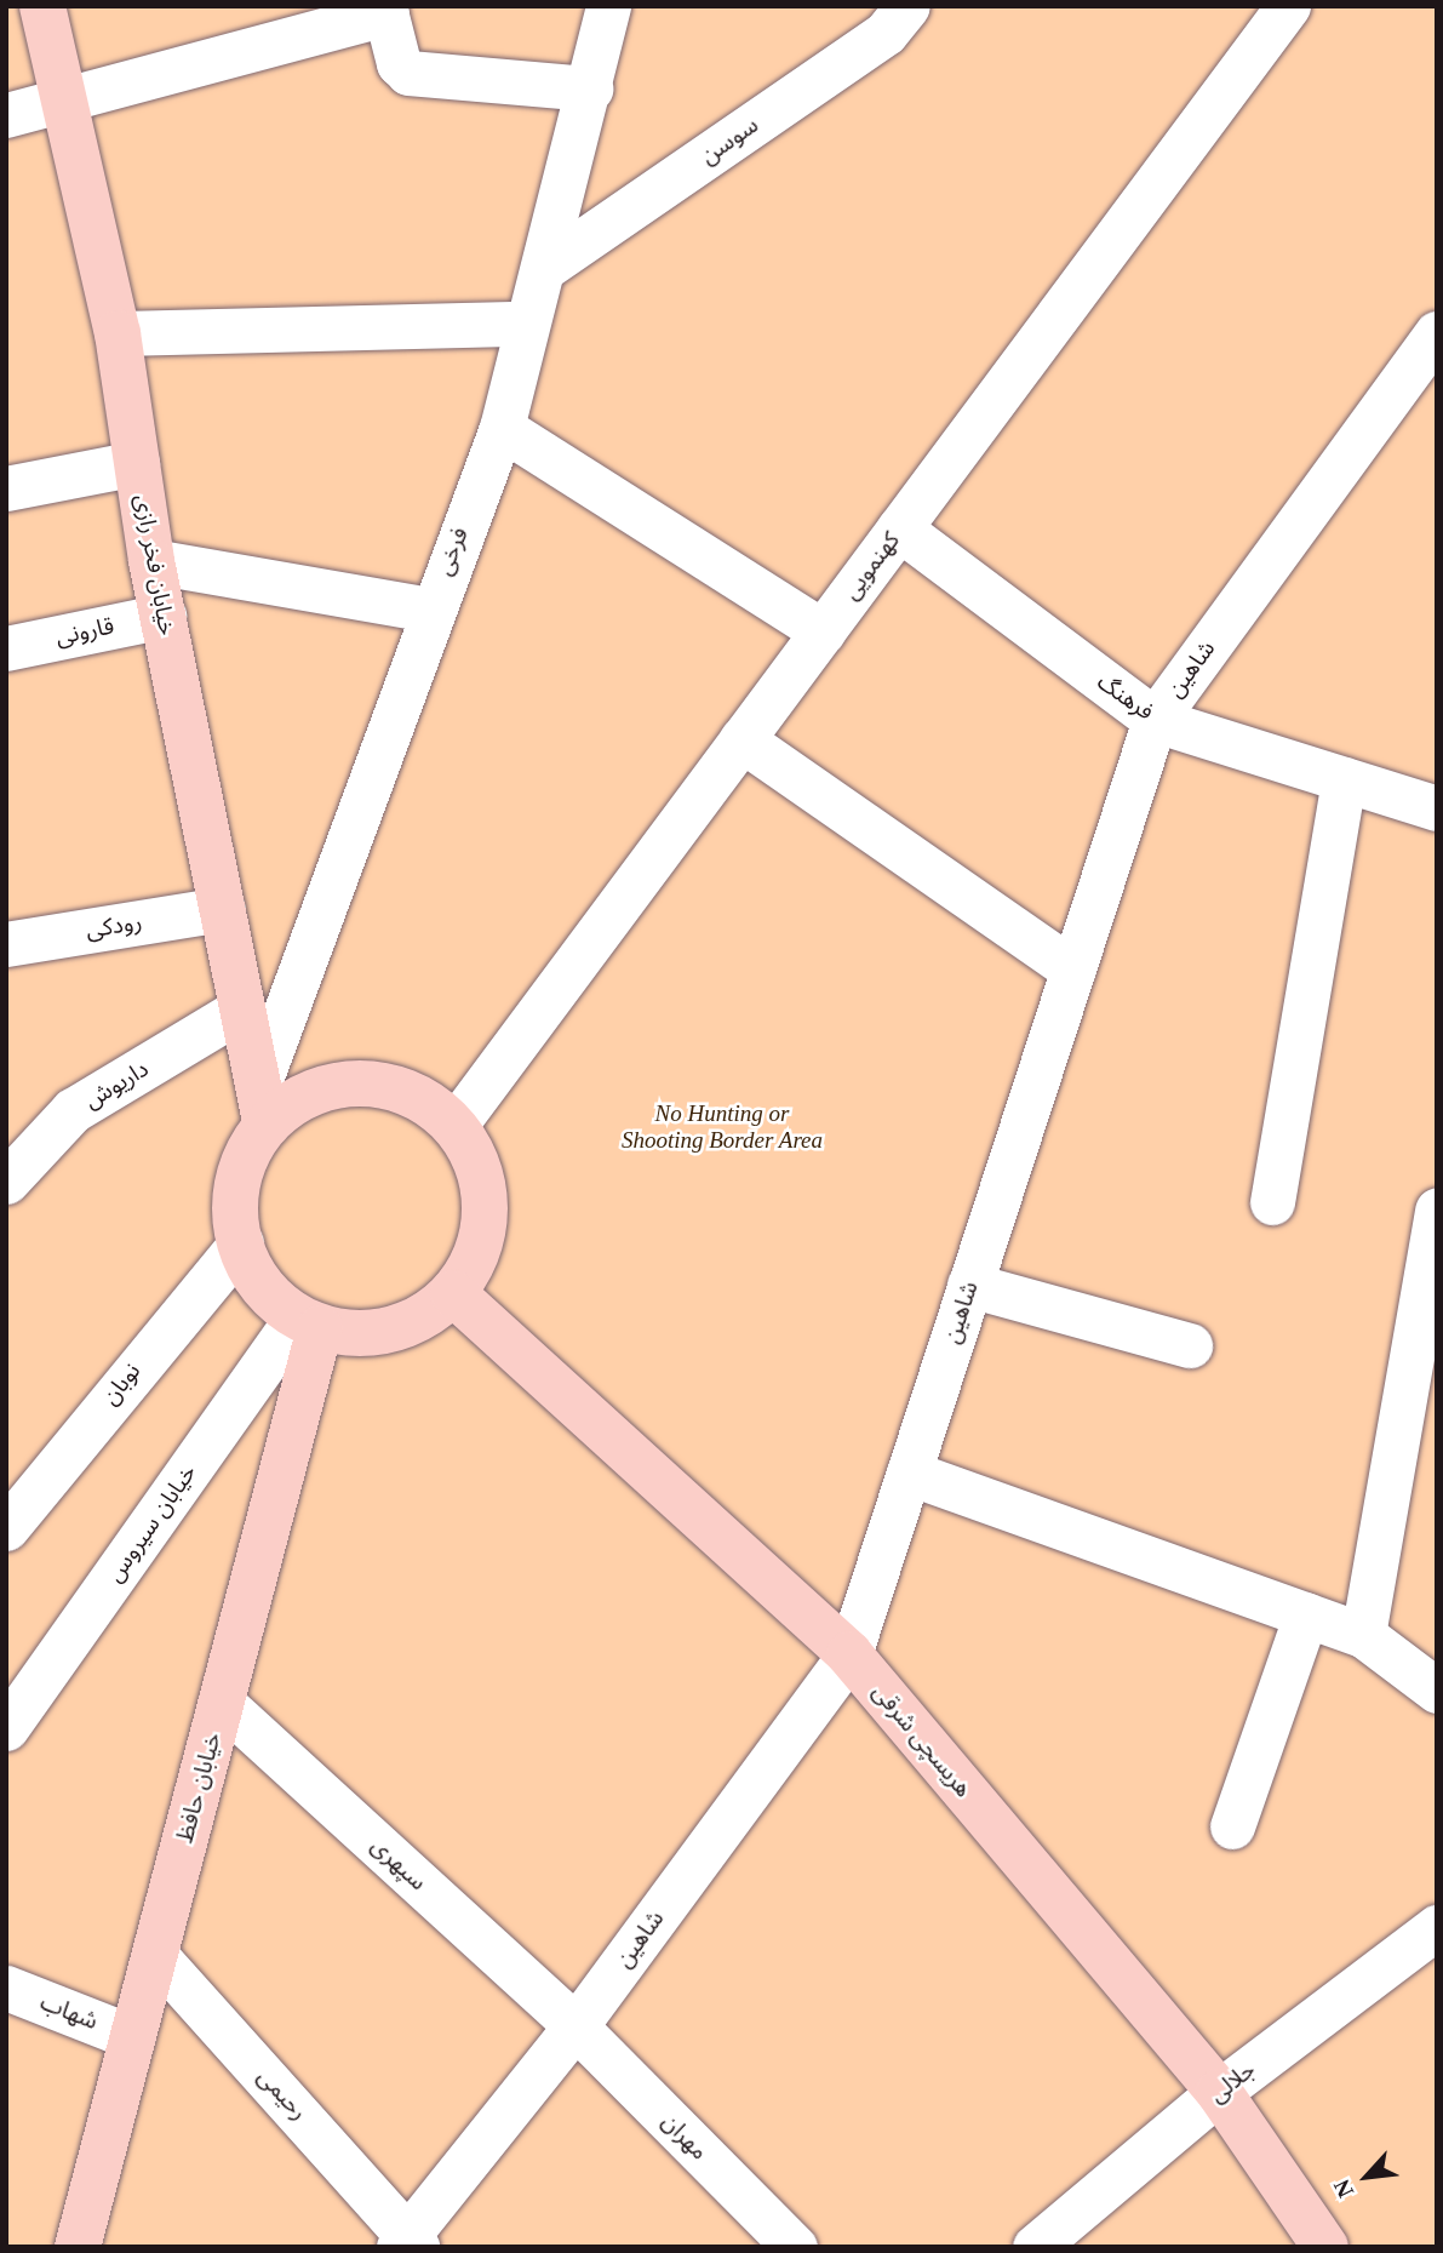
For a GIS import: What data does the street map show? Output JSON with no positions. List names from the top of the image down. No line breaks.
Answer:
{"streets":{"main road":["خیابان فخر رازی","هریسچی شرقی","خیابان حافظ"],"street":["سوسن","فرخی","کهنمویی","قارونی","شاهین","فرهنگ","رودکی","داریوش","نوبان","خیابان سیروس","سپهری","شهاب","جلالی","رحیمی","مهران"]},"crossings":[["سوسن","فرخی"],["فرخی","خیابان فخر رازی"],["فرخی","کهنمویی"],["فرخی","نوبان"],["فرخی","خیابان سیروس"],["فرخی","هریسچی شرقی"],["فرخی","خیابان حافظ"],["خیابان فخر رازی","کهنمویی"],["خیابان فخر رازی","قارونی"],["خیابان فخر رازی","رودکی"],["خیابان فخر رازی","داریوش"],["خیابان فخر رازی","نوبان"],["خیابان فخر رازی","خیابان سیروس"],["خیابان فخر رازی","هریسچی شرقی"],["خیابان فخر رازی","خیابان حافظ"],["کهنمویی","فرهنگ"],["کهنمویی","نوبان"],["کهنمویی","خیابان سیروس"],["کهنمویی","هریسچی شرقی"],["کهنمویی","خیابان حافظ"],["شاهین","فرهنگ"],["شاهین","هریسچی شرقی"],["شاهین","سپهری"],["شاهین","رحیمی"],["شاهین","مهران"],["نوبان","خیابان سیروس"],["نوبان","هریسچی شرقی"],["نوبان","خیابان حافظ"],["خیابان سیروس","هریسچی شرقی"],["خیابان سیروس","خیابان حافظ"],["هریسچی شرقی","خیابان حافظ"],["هریسچی شرقی","جلالی"],["خیابان حافظ","سپهری"],["خیابان حافظ","شهاب"],["خیابان حافظ","رحیمی"],["سپهری","مهران"]],"parks":["No Hunting or Shooting Border Area"],"north":"bottom left"}
